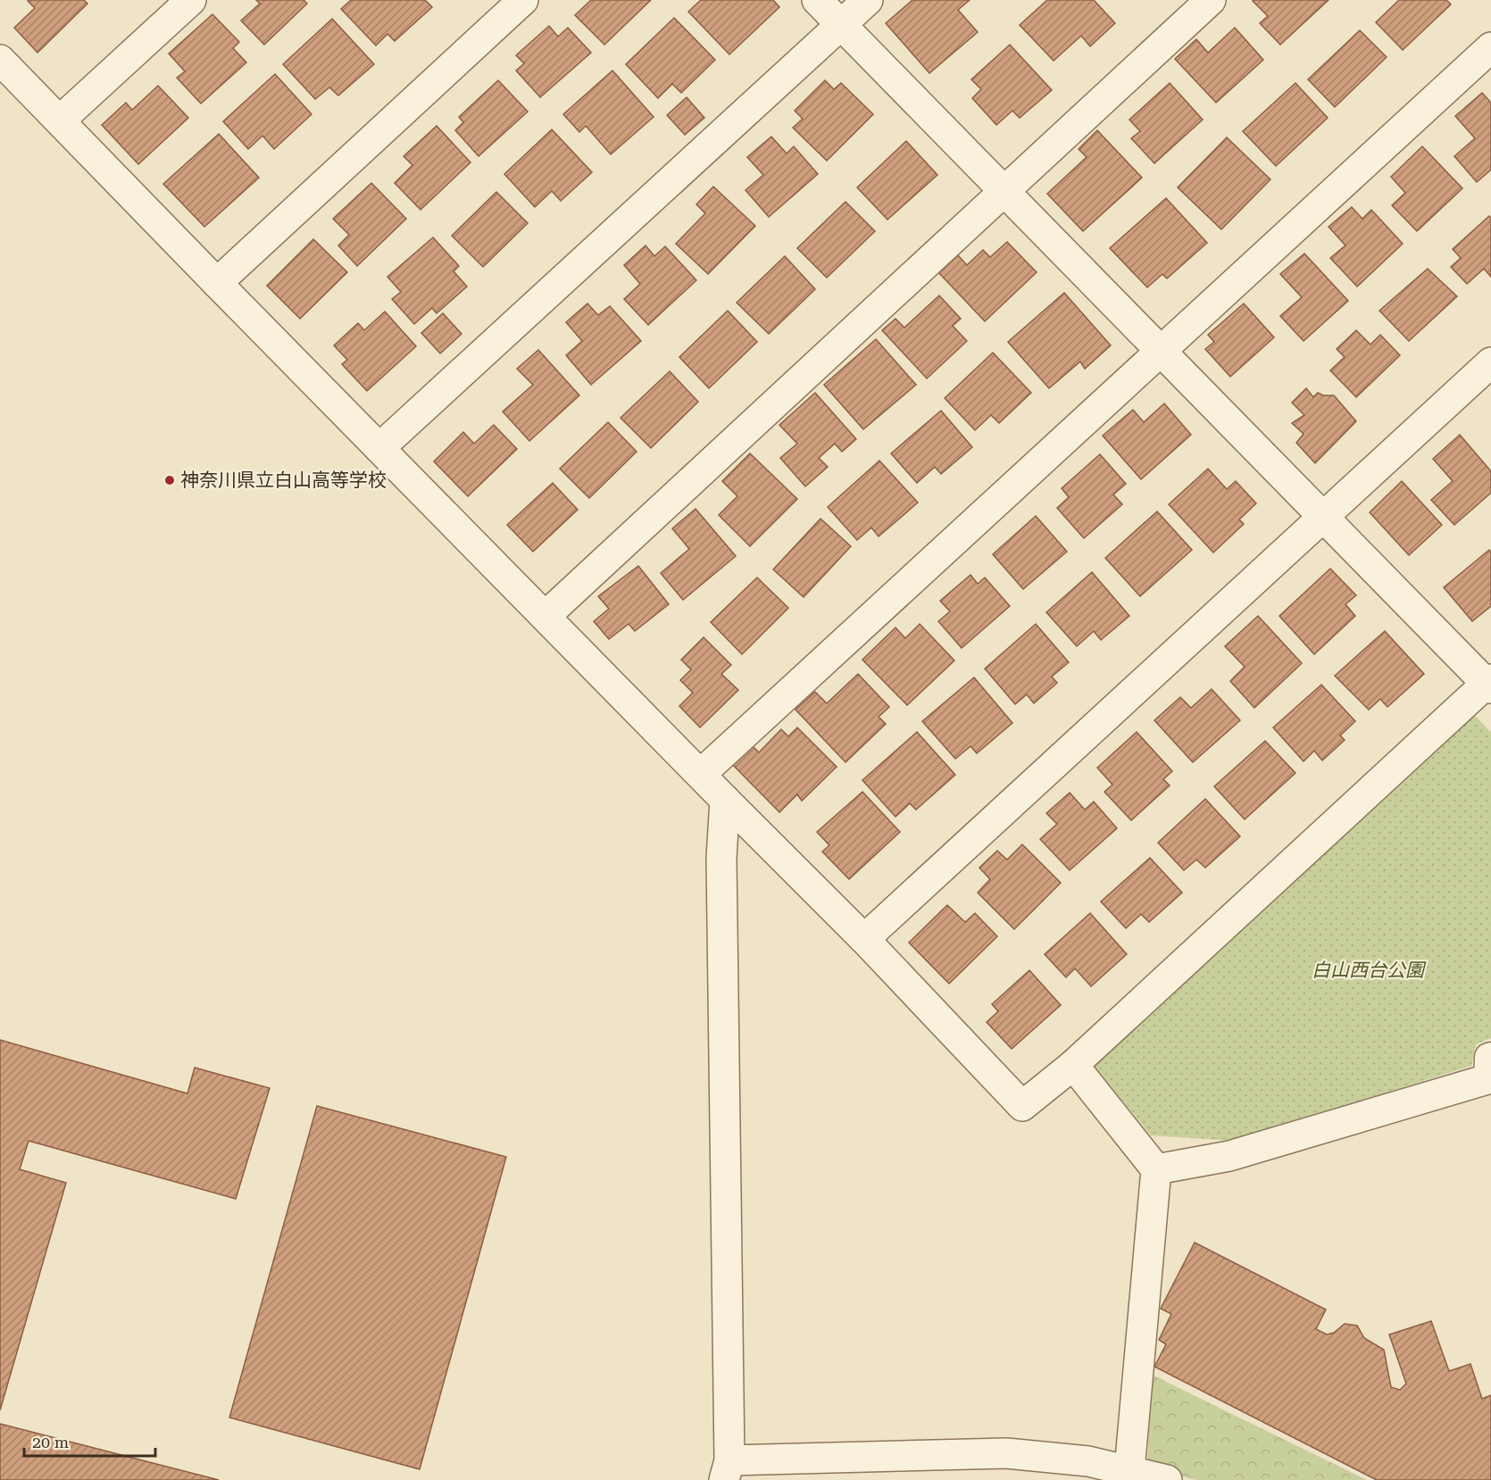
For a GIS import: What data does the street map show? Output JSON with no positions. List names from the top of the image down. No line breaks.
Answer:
{"parks":["白山西台公園"],"places":["神奈川県立白山高等学校"],"scale_bar":"20 m"}
